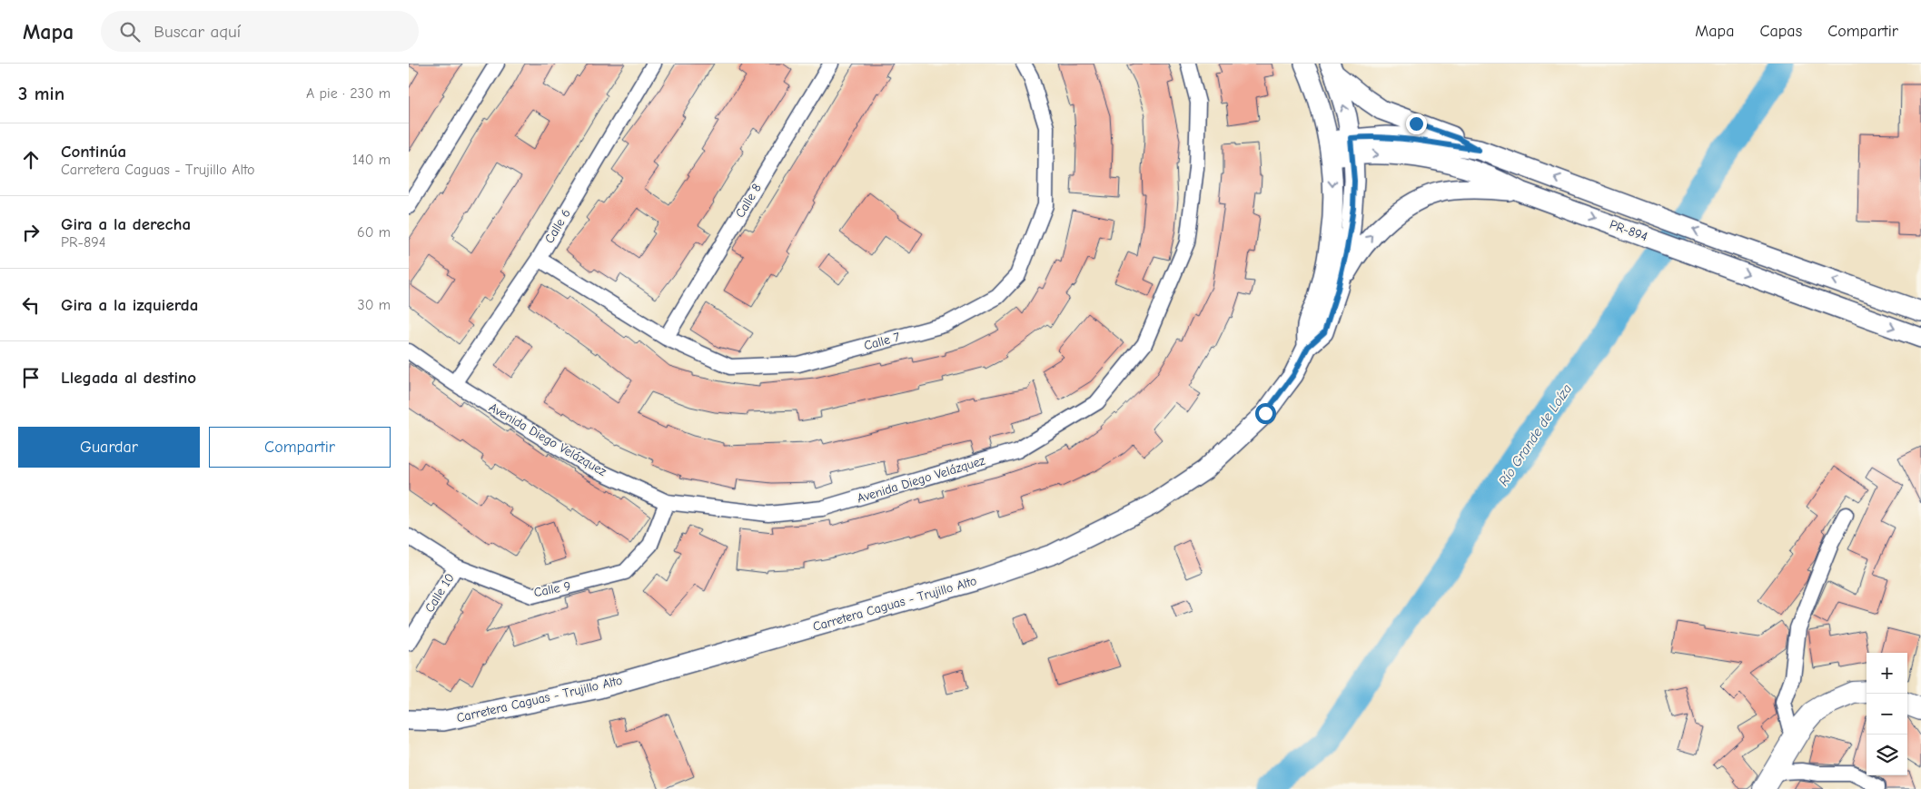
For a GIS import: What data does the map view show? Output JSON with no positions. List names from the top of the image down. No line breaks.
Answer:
{"streets":{"street":["Calle 8","Calle 6","PR-894","Calle 7","Avenida Diego Velázquez","Calle 9","Calle 10","Carretera Caguas - Trujillo Alto"]},"crossings":[["Calle 8","Calle 7"],["Calle 6","Calle 7"],["Calle 6","Avenida Diego Velázquez"],["PR-894","Carretera Caguas - Trujillo Alto"],["Avenida Diego Velázquez","Calle 9"],["Calle 9","Calle 10"]],"water":["Río Grande de Loíza"],"page":{"header":"Mapa","search":"Buscar aquí","nav":["Mapa","Capas","Compartir"],"heading":["3 min","A pie · 230 m"],"list":[["Continúa","Carretera Caguas - Trujillo Alto","140 m"],["Gira a la derecha","PR-894","60 m"],["Gira a la izquierda","30 m"],"Llegada al destino"],"buttons":["Guardar","Compartir"],"map_buttons":["+","−"]}}
